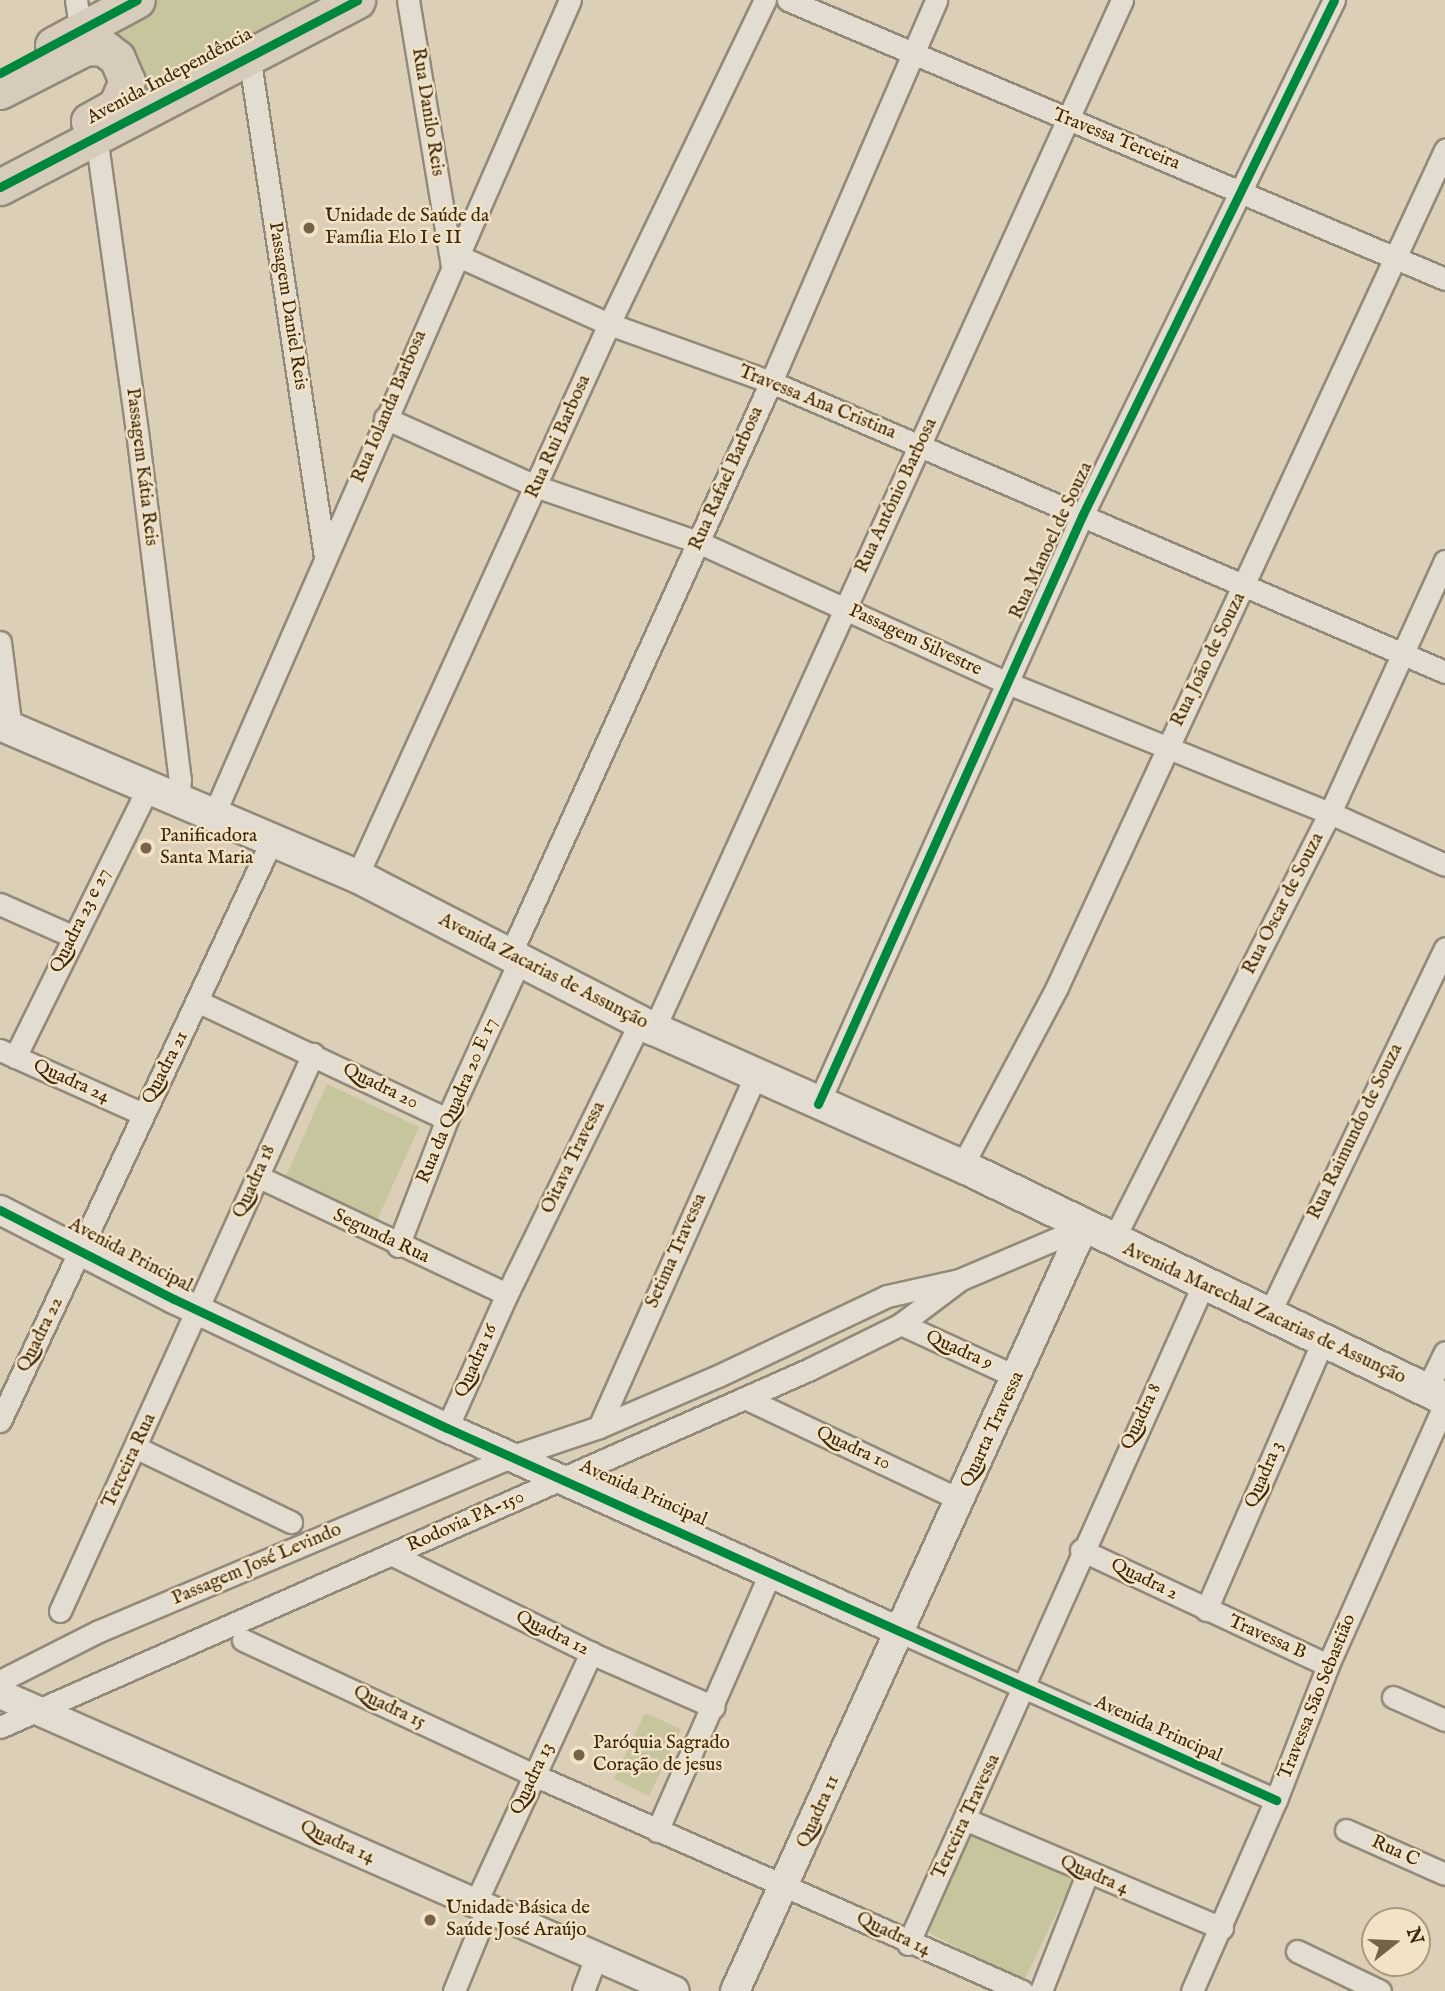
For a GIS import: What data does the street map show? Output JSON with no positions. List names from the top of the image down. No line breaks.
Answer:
{"streets":{"main road":["Avenida Independência","Avenida Zacarias de Assunção","Avenida Marechal Zacarias de Assunção"],"street":["Rua Danilo Reis","Travessa Terceira","Passagem Daniel Reis","Travessa Ana Cristina","Rua Iolanda Barbosa","Rua Rui Barbosa","Passagem Kátia Reis","Rua Rafael Barbosa","Rua Antônio Barbosa","Rua Manoel de Souza","Passagem Silvestre","Rua João de Souza","Rua Oscar de Souza","Quadra 23 e 27","Quadra 21","Quadra 24","Quadra 20","Rua da Quadra 20 E 17","Rua Raimundo de Souza","Oitava Travessa","Quadra 18","Segunda Rua","Setima Travessa","Avenida Principal","Quadra 22","Quadra 9","Quadra 16","Quadra 8","Quarta Travessa","Quadra 10","Terceira Rua","Quadra 3","Rodovia PA-150","Passagem José Levindo","Quadra 2","Quadra 12","Travessa B","Travessa São Sebastião","Quadra 15","Quadra 13","Quadra 11","Terceira Travessa","Quadra 14","Rua C","Quadra 4"]},"crossings":[["Avenida Independência","Passagem Daniel Reis"],["Avenida Independência","Passagem Kátia Reis"],["Rua Danilo Reis","Travessa Ana Cristina"],["Rua Danilo Reis","Rua Iolanda Barbosa"],["Travessa Terceira","Rua Rafael Barbosa"],["Travessa Terceira","Rua Antônio Barbosa"],["Travessa Terceira","Rua Manoel de Souza"],["Travessa Terceira","Rua João de Souza"],["Passagem Daniel Reis","Rua Iolanda Barbosa"],["Travessa Ana Cristina","Rua Iolanda Barbosa"],["Travessa Ana Cristina","Rua Rui Barbosa"],["Travessa Ana Cristina","Rua Rafael Barbosa"],["Travessa Ana Cristina","Rua Antônio Barbosa"],["Travessa Ana Cristina","Rua Manoel de Souza"],["Travessa Ana Cristina","Rua João de Souza"],["Travessa Ana Cristina","Rua Oscar de Souza"],["Rua Iolanda Barbosa","Passagem Silvestre"],["Rua Iolanda Barbosa","Avenida Zacarias de Assunção"],["Rua Rui Barbosa","Passagem Silvestre"],["Rua Rui Barbosa","Avenida Zacarias de Assunção"],["Passagem Kátia Reis","Avenida Zacarias de Assunção"],["Rua Rafael Barbosa","Passagem Silvestre"],["Rua Rafael Barbosa","Avenida Zacarias de Assunção"],["Rua Rafael Barbosa","Rua da Quadra 20 E 17"],["Rua Antônio Barbosa","Passagem Silvestre"],["Rua Antônio Barbosa","Avenida Zacarias de Assunção"],["Rua Antônio Barbosa","Oitava Travessa"],["Rua Manoel de Souza","Passagem Silvestre"],["Rua Manoel de Souza","Avenida Zacarias de Assunção"],["Passagem Silvestre","Rua João de Souza"],["Passagem Silvestre","Rua Oscar de Souza"],["Rua João de Souza","Avenida Zacarias de Assunção"],["Rua Oscar de Souza","Avenida Marechal Zacarias de Assunção"],["Quadra 23 e 27","Avenida Zacarias de Assunção"],["Quadra 23 e 27","Quadra 24"],["Avenida Zacarias de Assunção","Quadra 21"],["Avenida Zacarias de Assunção","Rua da Quadra 20 E 17"],["Avenida Zacarias de Assunção","Oitava Travessa"],["Avenida Zacarias de Assunção","Setima Travessa"],["Avenida Zacarias de Assunção","Avenida Marechal Zacarias de Assunção"],["Avenida Zacarias de Assunção","Quarta Travessa"],["Avenida Zacarias de Assunção","Rodovia PA-150"],["Quadra 21","Quadra 24"],["Quadra 21","Avenida Principal"],["Quadra 21","Quadra 22"],["Quadra 20","Rua da Quadra 20 E 17"],["Quadra 20","Quadra 18"],["Rua da Quadra 20 E 17","Segunda Rua"],["Rua Raimundo de Souza","Avenida Marechal Zacarias de Assunção"],["Oitava Travessa","Segunda Rua"],["Oitava Travessa","Quadra 16"],["Quadra 18","Segunda Rua"],["Quadra 18","Avenida Principal"],["Quadra 18","Terceira Rua"],["Segunda Rua","Quadra 16"],["Setima Travessa","Rodovia PA-150"],["Avenida Principal","Quadra 22"],["Avenida Principal","Quadra 16"],["Avenida Principal","Quarta Travessa"],["Avenida Principal","Terceira Rua"],["Avenida Principal","Rodovia PA-150"],["Avenida Principal","Passagem José Levindo"],["Avenida Principal","Travessa São Sebastião"],["Avenida Principal","Quadra 11"],["Avenida Principal","Terceira Travessa"],["Avenida Marechal Zacarias de Assunção","Quadra 8"],["Avenida Marechal Zacarias de Assunção","Quarta Travessa"],["Avenida Marechal Zacarias de Assunção","Quadra 3"],["Avenida Marechal Zacarias de Assunção","Rodovia PA-150"],["Avenida Marechal Zacarias de Assunção","Travessa São Sebastião"],["Quadra 9","Quarta Travessa"],["Quadra 9","Rodovia PA-150"],["Quadra 8","Quadra 2"],["Quarta Travessa","Quadra 10"],["Quarta Travessa","Rodovia PA-150"],["Quarta Travessa","Quadra 11"],["Quadra 10","Rodovia PA-150"],["Quadra 3","Quadra 2"],["Quadra 3","Travessa B"],["Rodovia PA-150","Passagem José Levindo"],["Rodovia PA-150","Quadra 12"],["Rodovia PA-150","Quadra 14"],["Quadra 2","Travessa B"],["Quadra 12","Quadra 13"],["Travessa B","Travessa São Sebastião"],["Travessa São Sebastião","Quadra 4"],["Quadra 15","Quadra 13"],["Quadra 15","Quadra 14"],["Quadra 13","Quadra 14"],["Quadra 11","Quadra 14"],["Terceira Travessa","Quadra 14"],["Terceira Travessa","Quadra 4"]],"places":["Unidade de Saúde da Família Elo I e II","Panificadora Santa Maria","Paróquia Sagrado Coração de jesus","Unidade Básica de Saúde José Araújo"],"north":"right"}
